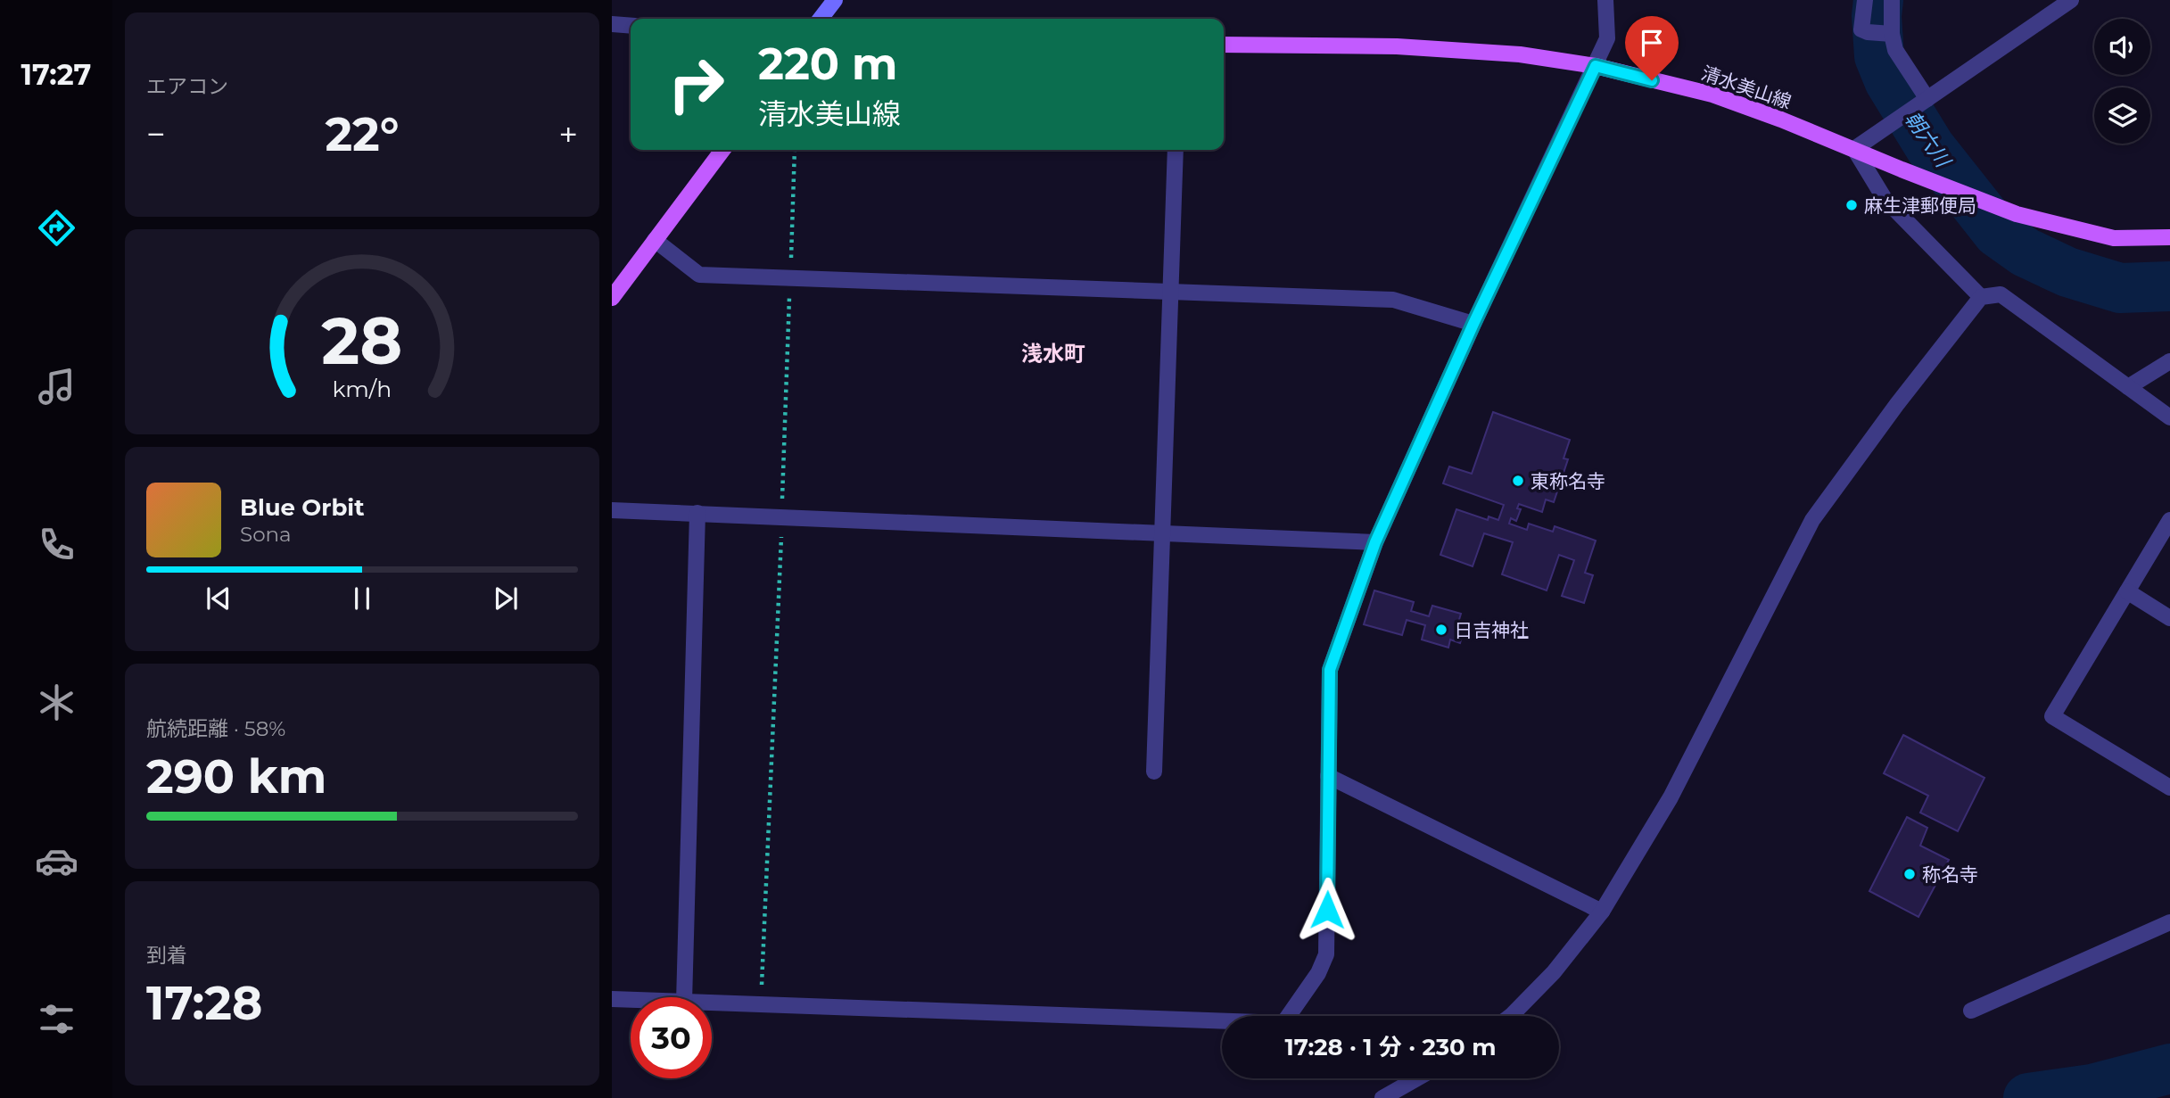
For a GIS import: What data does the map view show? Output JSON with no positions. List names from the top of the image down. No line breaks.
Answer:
{"streets":{"main road":["清水美山線"]},"districts":["浅水町"],"water":["朝六川"],"places":["麻生津郵便局","東称名寺","日吉神社","称名寺"],"page":{"tabs":"17:27","tile":["エアコン",["航続距離 · 58%","290 km"],["到着","17:28"]],"turn":["220 m","清水美山線"],"heat":["−","22°","+"],"song":["Blue Orbit","Sona"],"limit":"30","trip":"17:28 · 1 分 · 230 m","gauge":["28","km/h"]}}
